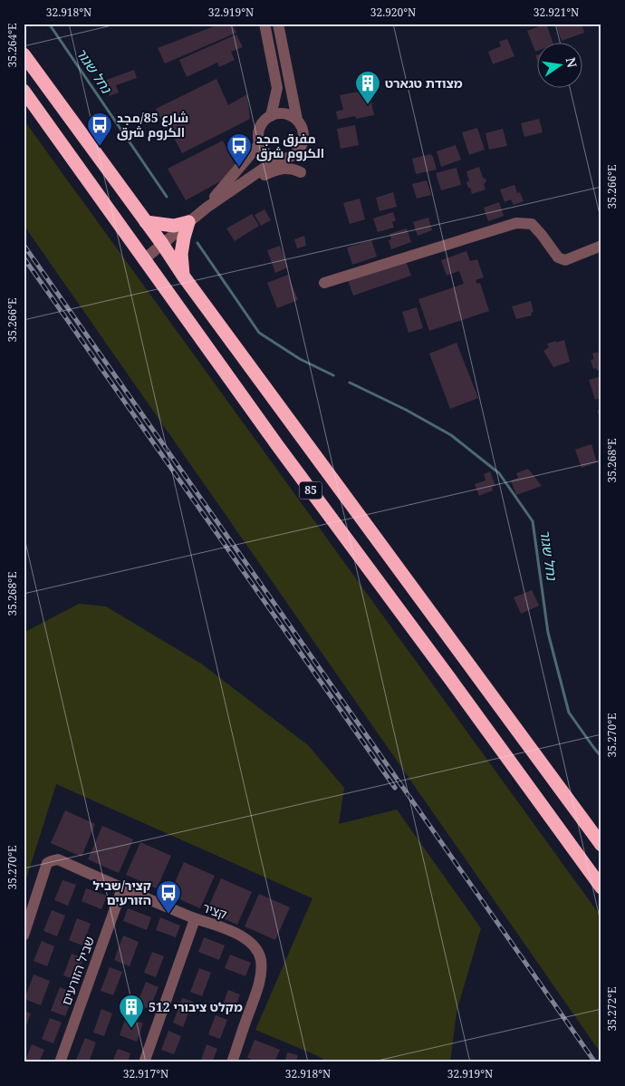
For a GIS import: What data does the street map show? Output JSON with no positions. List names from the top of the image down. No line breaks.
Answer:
{"streets":{"highway":["85"],"street":["קציר","שביל הזורעים"]},"crossings":[["קציר","שביל הזורעים"]],"water":["נחל שגור"],"places":{"building":["מצודת טגארט","מקלט ציבורי 512"],"bus stop":["شارع 85/مجد الكروم شرق","مفرق مجد الكروم شرق","קציר/שביל הזורעים"]},"north":"right","coordinates":["32.918°N","32.919°N","32.920°N","32.921°N","35.264°E","35.266°E","35.268°E","35.270°E","35.272°E","32.917°N"]}
